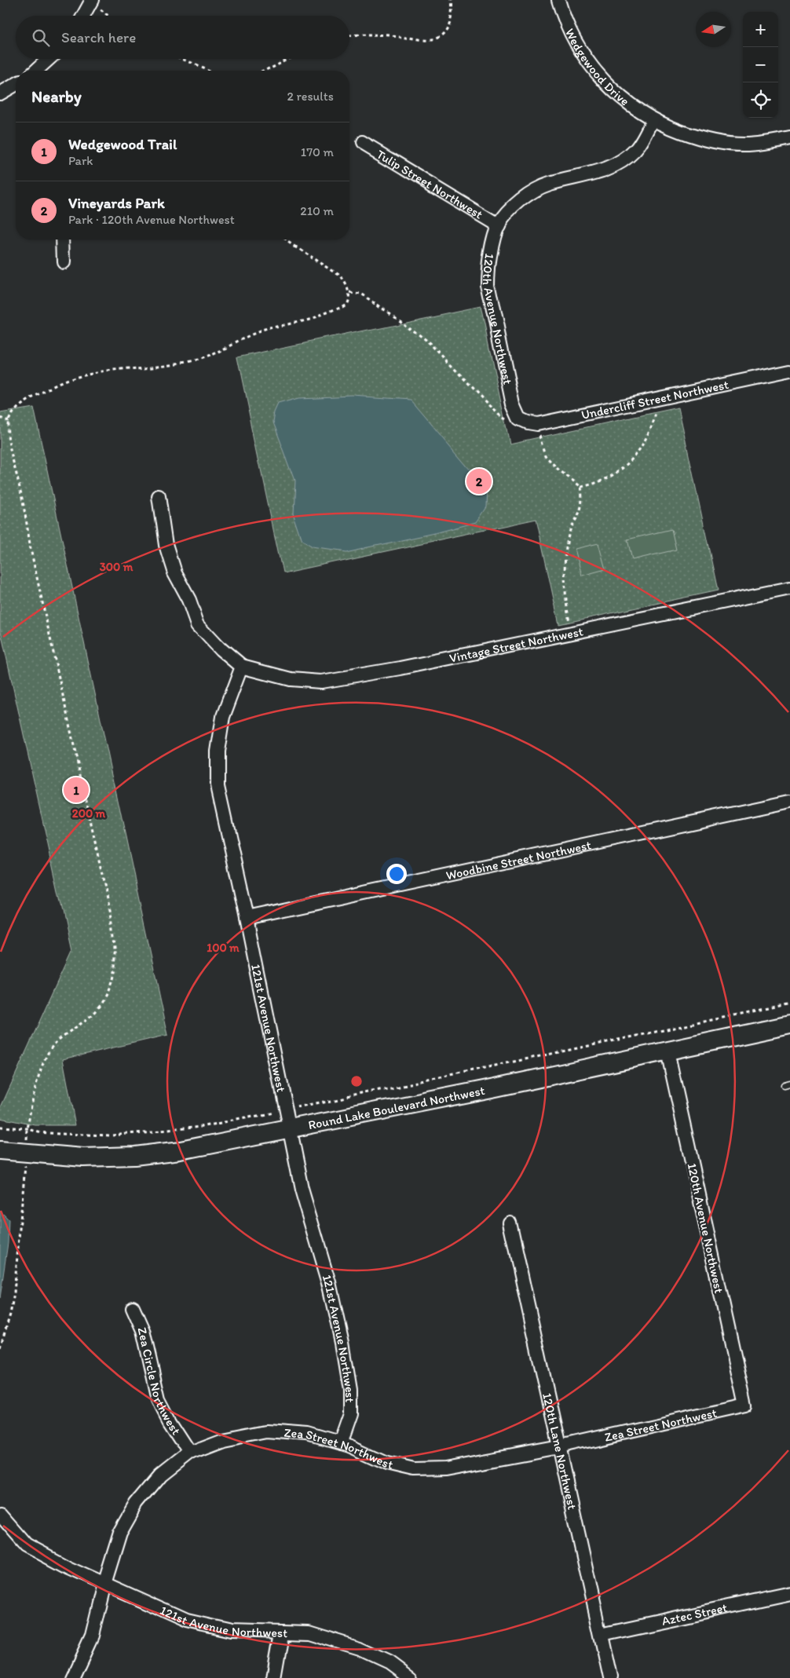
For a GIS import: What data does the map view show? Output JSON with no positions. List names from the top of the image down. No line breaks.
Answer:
{"streets":{"main road":["Round Lake Boulevard Northwest"],"street":["Wedgewood Drive","Tulip Street Northwest","120th Avenue Northwest","Undercliff Street Northwest","Vintage Street Northwest","Woodbine Street Northwest","121st Avenue Northwest","Zea Circle Northwest","Zea Street Northwest","120th Lane Northwest","Aztec Street"]},"crossings":[["Wedgewood Drive","120th Avenue Northwest"],["Tulip Street Northwest","120th Avenue Northwest"],["120th Avenue Northwest","Undercliff Street Northwest"],["120th Avenue Northwest","Round Lake Boulevard Northwest"],["120th Avenue Northwest","Zea Street Northwest"],["Vintage Street Northwest","121st Avenue Northwest"],["Woodbine Street Northwest","121st Avenue Northwest"],["121st Avenue Northwest","Round Lake Boulevard Northwest"],["121st Avenue Northwest","Zea Street Northwest"],["Zea Circle Northwest","Zea Street Northwest"],["Zea Street Northwest","120th Lane Northwest"],["120th Lane Northwest","Aztec Street"]],"north":"left","page":{"map_buttons":["+","−"],"search":"Search here","heading":["Nearby","2 results"],"list":[{"mark":"1","name":"Wedgewood Trail","note":"Park","value":"170 m"},{"mark":"2","name":"Vineyards Park","note":"Park · 120th Avenue Northwest","value":"210 m"}],"pins":["2","1"]},"rings":["300 m","200 m","100 m"]}
